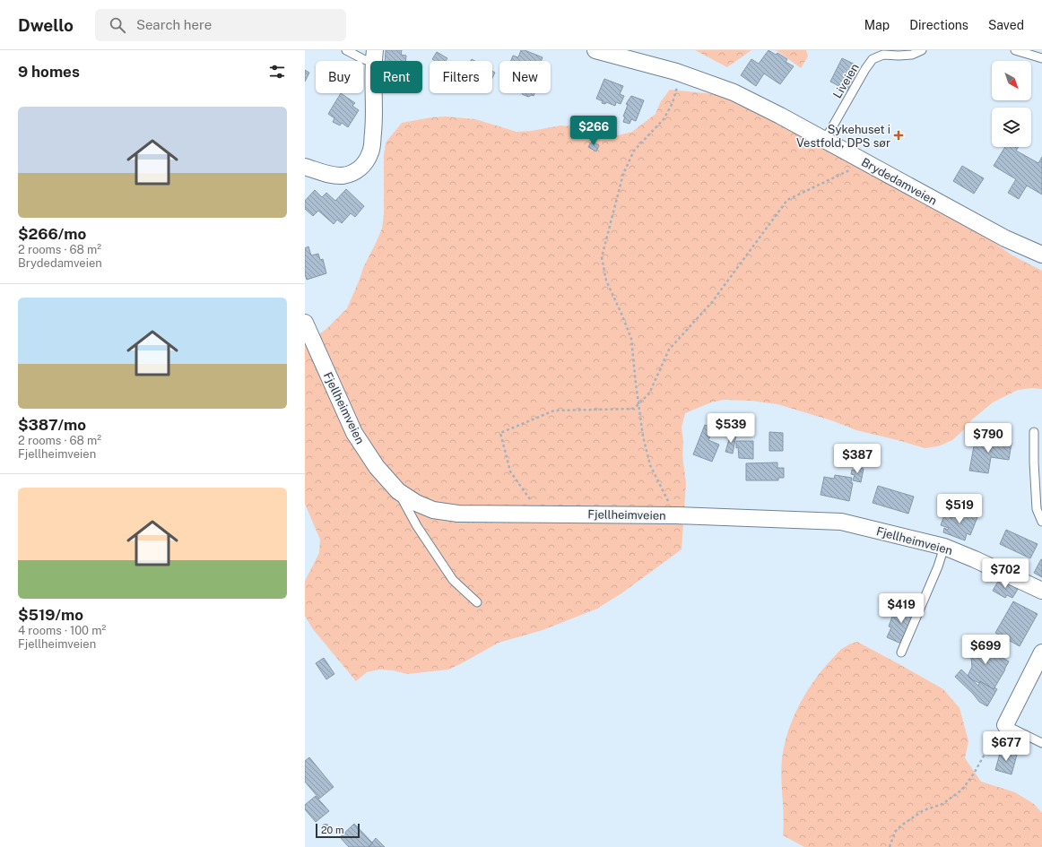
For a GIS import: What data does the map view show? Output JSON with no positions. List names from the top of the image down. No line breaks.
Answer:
{"streets":{"street":["Brydedamveien","Fjellheimveien"],"lane":["Liveien"]},"crossings":[["Liveien","Brydedamveien"]],"places":{"health":["Sykehuset i Vestfold, DPS sør"]},"scale_bar":"20 m","north":"bottom right","page":{"header":"Dwello","search":"Search here","nav":["Map","Directions","Saved"],"heading":"9 homes","chip":["Buy","Rent","Filters","New"],"list":[{"name":"$266/mo","note":"2 rooms · 68 m² · Brydedamveien"},{"name":"$387/mo","note":"2 rooms · 68 m² · Fjellheimveien"},{"name":"$519/mo","note":"4 rooms · 100 m² · Fjellheimveien"}],"price":["$266","$539","$790","$387","$519","$702","$419","$699","$677"],"scale":"20 m"}}
